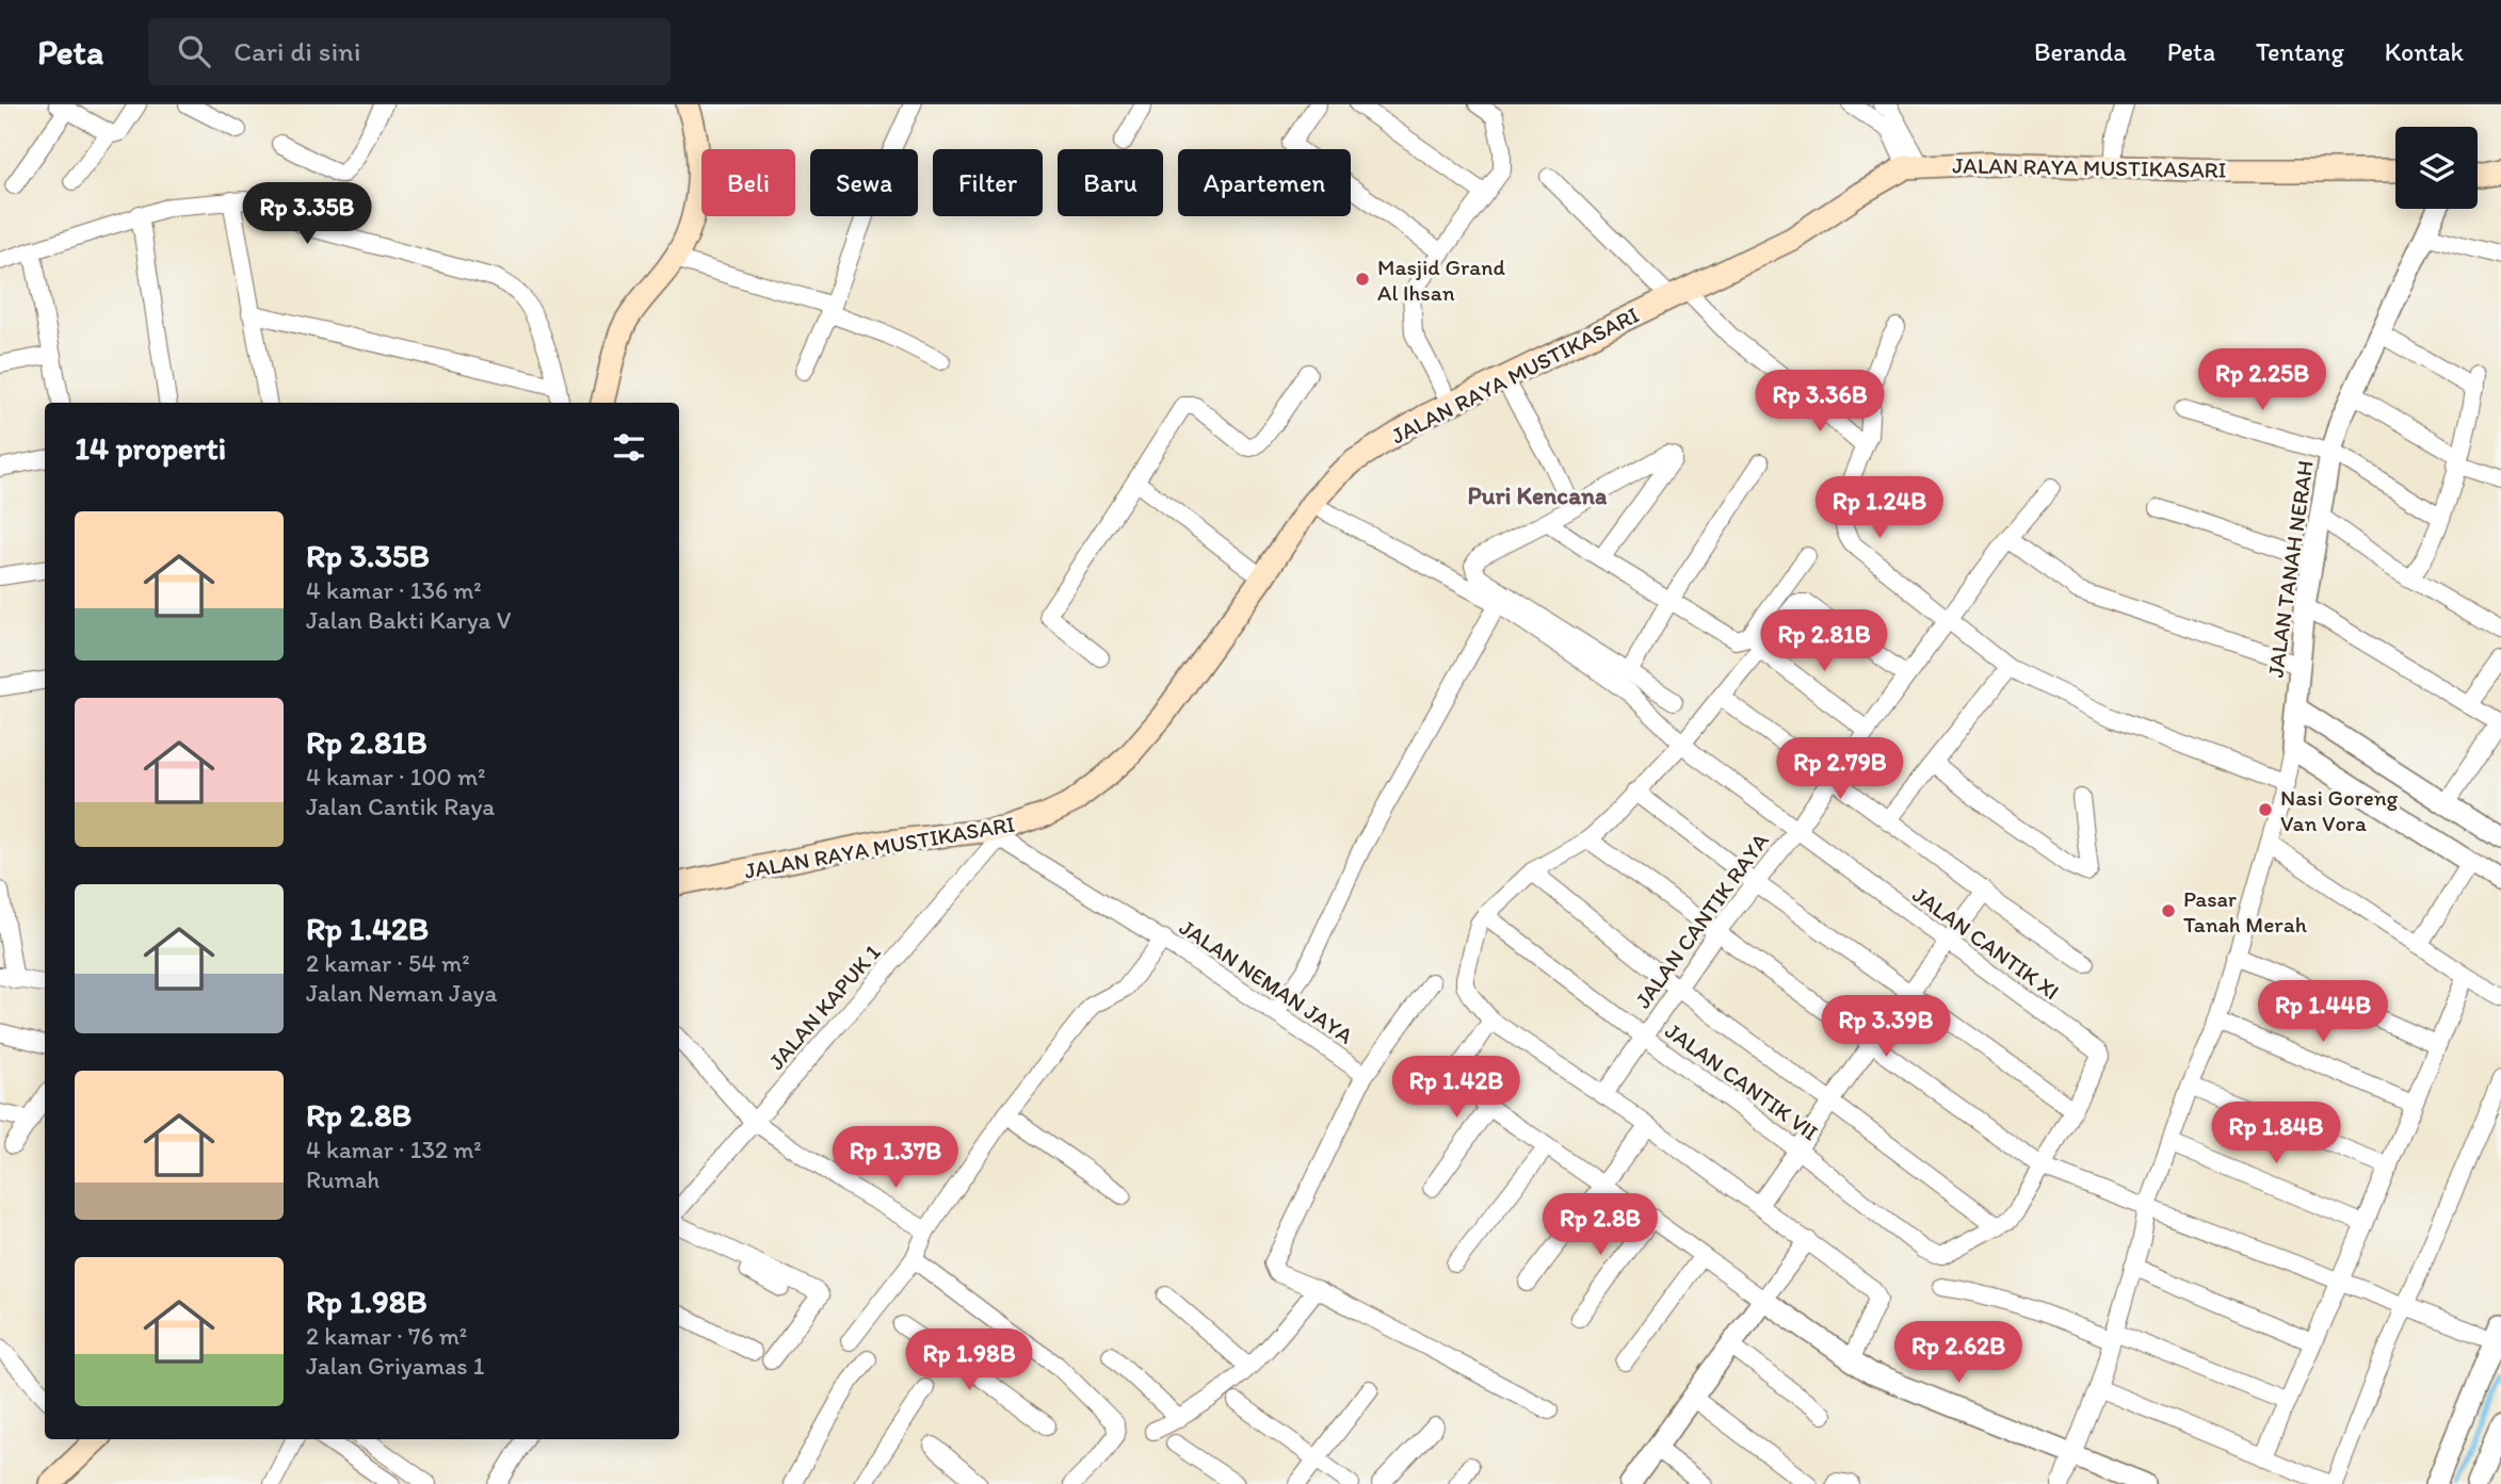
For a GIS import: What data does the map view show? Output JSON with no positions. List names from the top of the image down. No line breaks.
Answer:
{"streets":{"main road":["JALAN RAYA MUSTIKASARI"],"street":["JALAN TANAH NERAH","JALAN CANTIK RAYA","JALAN CANTIK XI","JALAN NEMAN JAYA","JALAN KAPUK 1","JALAN CANTIK VII"]},"crossings":[["JALAN RAYA MUSTIKASARI","JALAN CANTIK XI"],["JALAN RAYA MUSTIKASARI","JALAN NEMAN JAYA"],["JALAN RAYA MUSTIKASARI","JALAN KAPUK 1"],["JALAN CANTIK RAYA","JALAN CANTIK XI"],["JALAN CANTIK RAYA","JALAN CANTIK VII"],["JALAN NEMAN JAYA","JALAN KAPUK 1"]],"districts":["Puri Kencana"],"places":["Masjid Grand Al Ihsan","Nasi Goreng Van Vora","Pasar Tanah Merah"],"page":{"header":"Peta","search":"Cari di sini","nav":["Beranda","Peta","Tentang","Kontak"],"chip":["Beli","Sewa","Filter","Baru","Apartemen"],"price":["Rp 3.35B","Rp 2.25B","Rp 3.36B","Rp 1.24B","Rp 2.81B","Rp 2.79B","Rp 1.44B","Rp 3.39B","Rp 1.42B","Rp 1.84B","Rp 1.37B","Rp 2.8B","Rp 2.62B","Rp 1.98B"],"heading":"14 properti","list":[{"name":"Rp 3.35B","note":"4 kamar · 136 m² · Jalan Bakti Karya V"},{"name":"Rp 2.81B","note":"4 kamar · 100 m² · Jalan Cantik Raya"},{"name":"Rp 1.42B","note":"2 kamar · 54 m² · Jalan Neman Jaya"},{"name":"Rp 2.8B","note":"4 kamar · 132 m² · Rumah"},{"name":"Rp 1.98B","note":"2 kamar · 76 m² · Jalan Griyamas 1"}]}}
